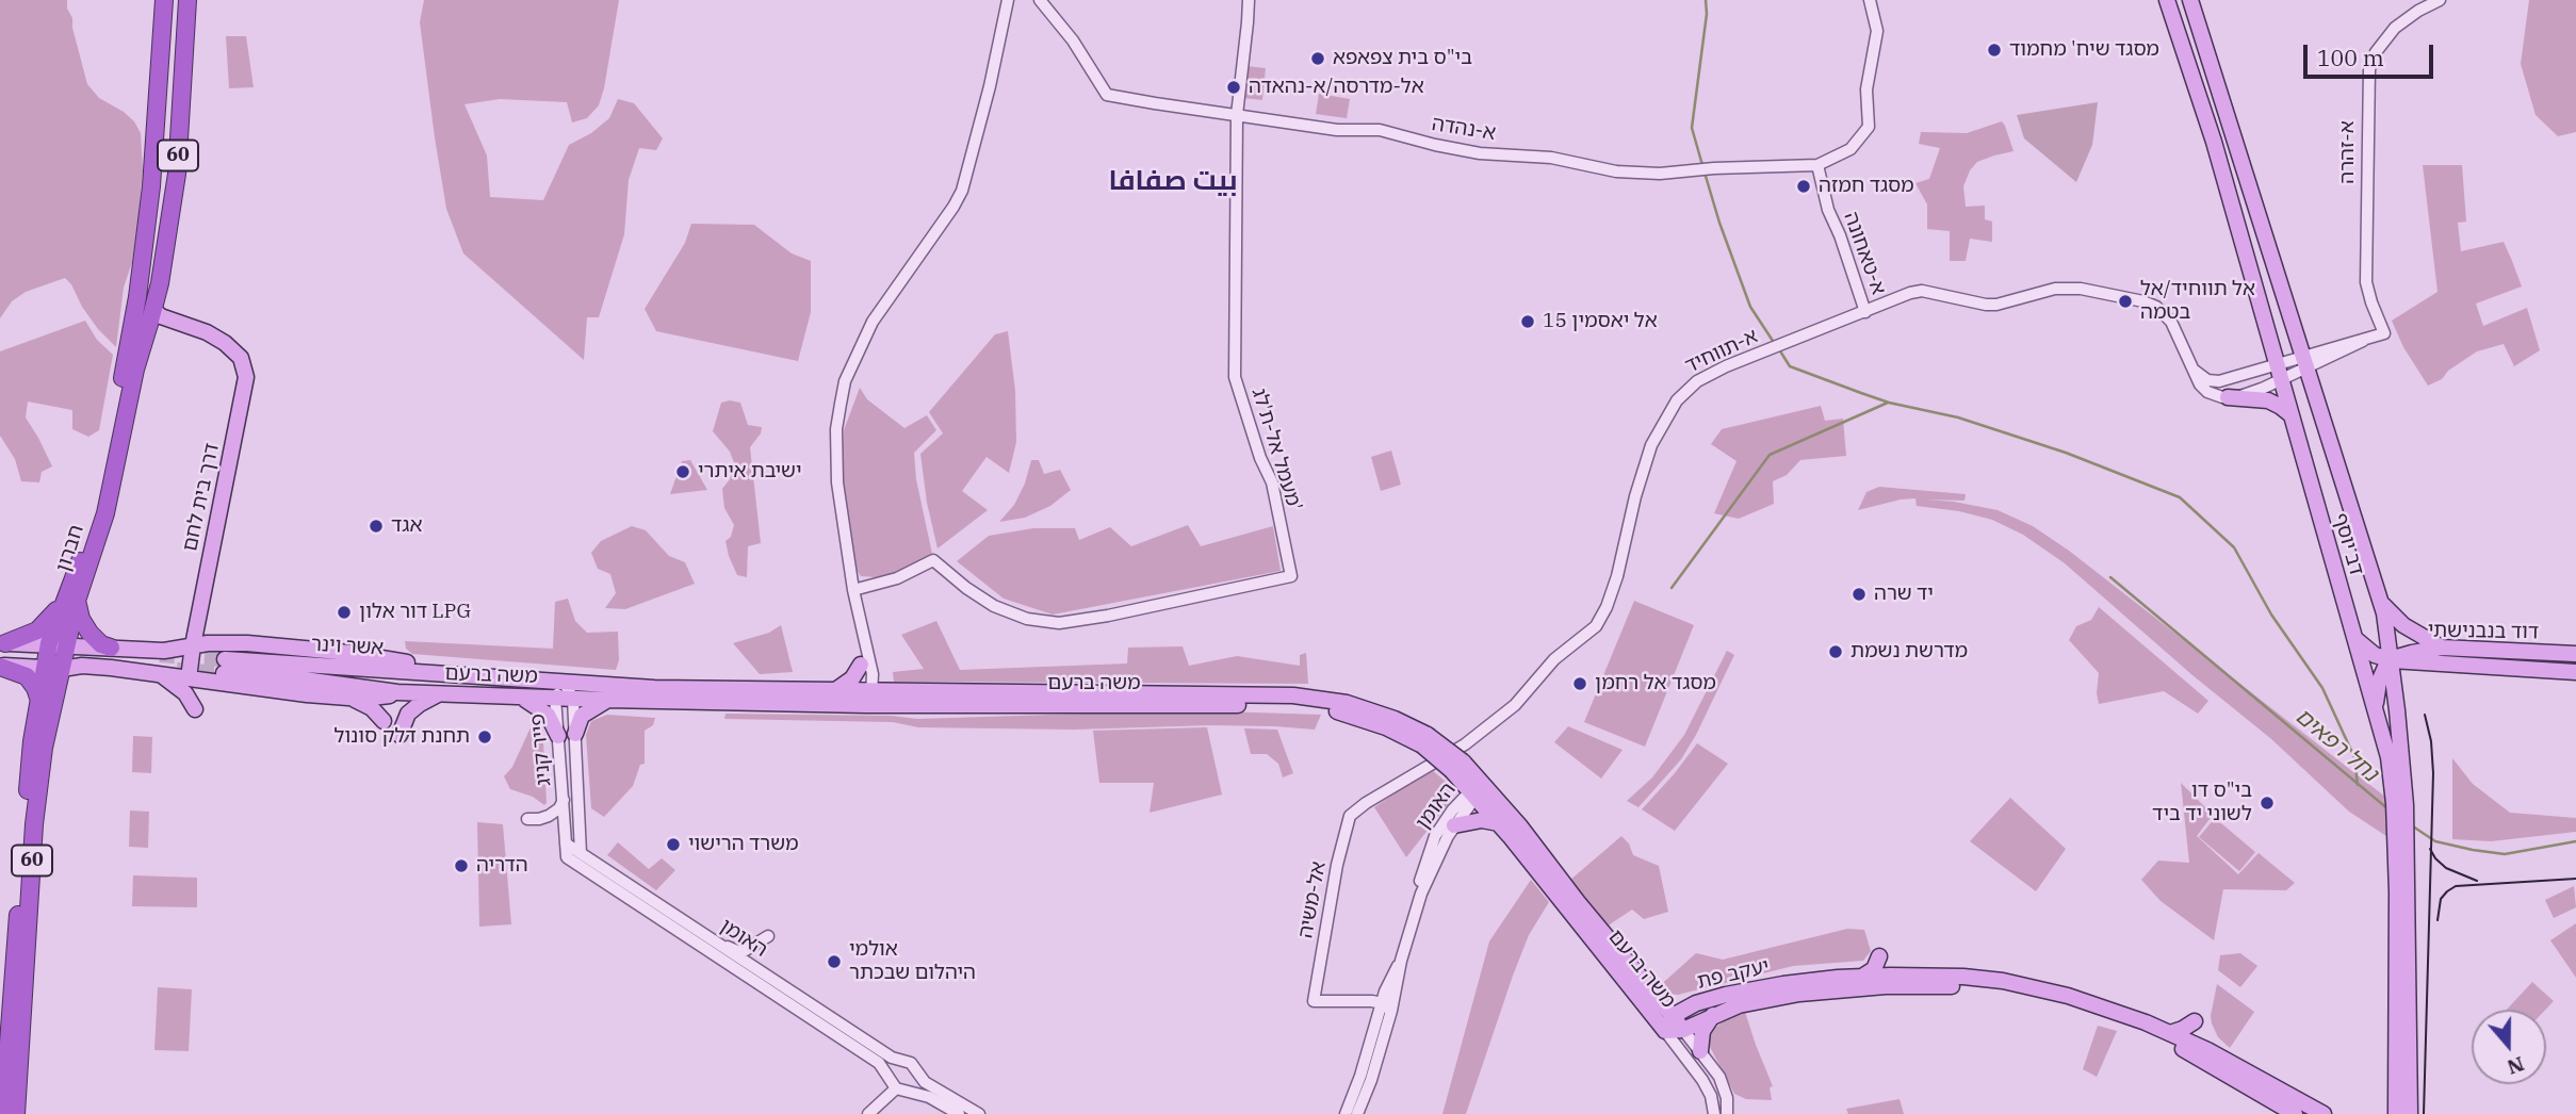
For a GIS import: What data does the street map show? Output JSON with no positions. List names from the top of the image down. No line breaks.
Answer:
{"streets":{"highway":["60","חברון"],"main road":["דרך בית לחם","דב יוסף","דוד בנבנישתי","אשר וינר","משה ברעם","יעקב פת"],"street":["א-נהדה","א-זהרה","א-טאחונה","א-תווחיד","מעמל אל-ת'לג'","פייר קניג","האומן","אל-משיה"]},"crossings":[["א-נהדה","א-טאחונה"],["א-נהדה","מעמל אל-ת'לג'"],["א-זהרה","דב יוסף"],["60","חברון"],["א-טאחונה","א-תווחיד"],["א-תווחיד","אל-משיה"],["דרך בית לחם","חברון"],["דב יוסף","דוד בנבנישתי"],["אשר וינר","משה ברעם"],["משה ברעם","פייר קניג"],["משה ברעם","האומן"],["משה ברעם","יעקב פת"],["פייר קניג","האומן"],["האומן","אל-משיה"]],"districts":["بيت صفافا"],"water":["נחל רפאים"],"places":["מסגד שיח' מחמוד","בי\"ס בית צפאפא","אל-מדרסה/א-נהאדה","מסגד חמזה","אל תווחיד/אל בטמה","אל יאסמין 15","ישיבת איתרי","אגד","יד שרה","דור אלון LPG","מדרשת נשמת","מסגד אל רחמן","תחנת דלק סונול","בי\"ס דו לשוני יד ביד","משרד הרישוי","הדריה","אולמי היהלום שבכתר"],"scale_bar":"100 m","north":"bottom"}
